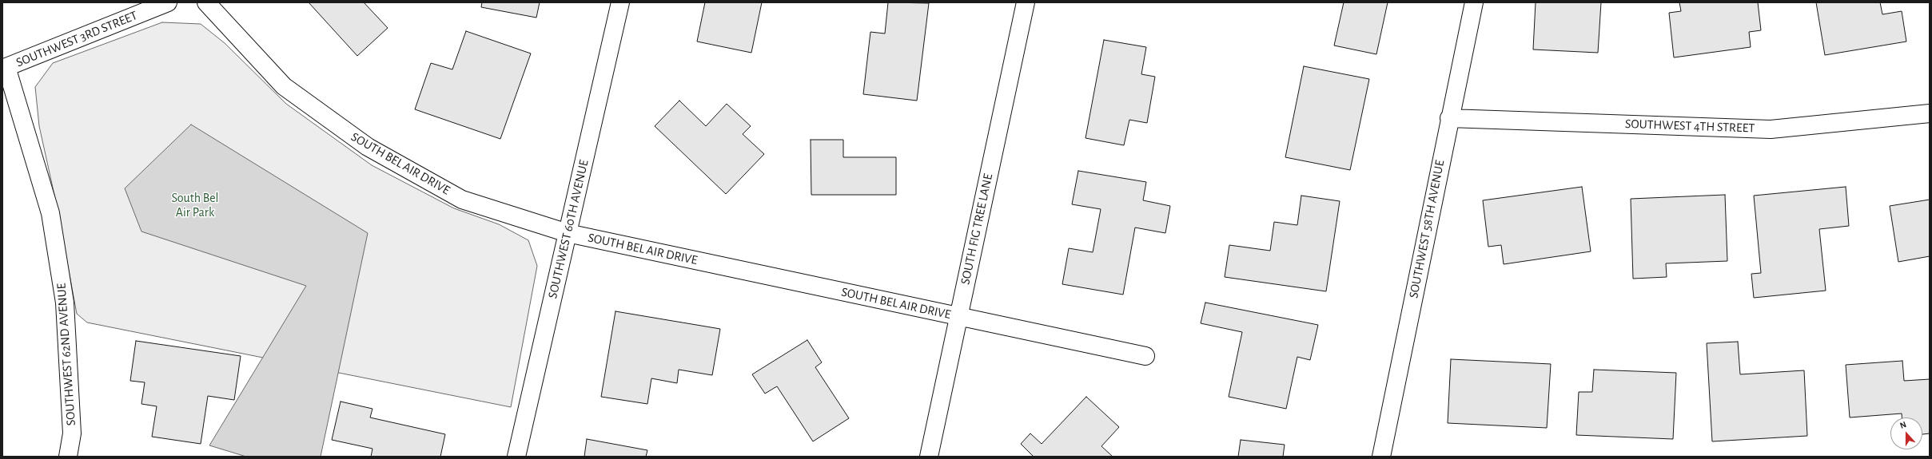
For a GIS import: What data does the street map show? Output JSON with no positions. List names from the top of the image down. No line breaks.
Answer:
{"streets":{"street":["SOUTHWEST 3RD STREET","SOUTHWEST 4TH STREET","SOUTH BEL AIR DRIVE","SOUTHWEST 60TH AVENUE","SOUTH FIG TREE LANE","SOUTHWEST 58TH AVENUE","SOUTHWEST 62ND AVENUE"]},"crossings":[["SOUTHWEST 3RD STREET","SOUTHWEST 62ND AVENUE"],["SOUTHWEST 4TH STREET","SOUTHWEST 58TH AVENUE"],["SOUTH BEL AIR DRIVE","SOUTHWEST 60TH AVENUE"],["SOUTH BEL AIR DRIVE","SOUTH FIG TREE LANE"]],"parks":["South Bel Air Park"],"north":"top"}
